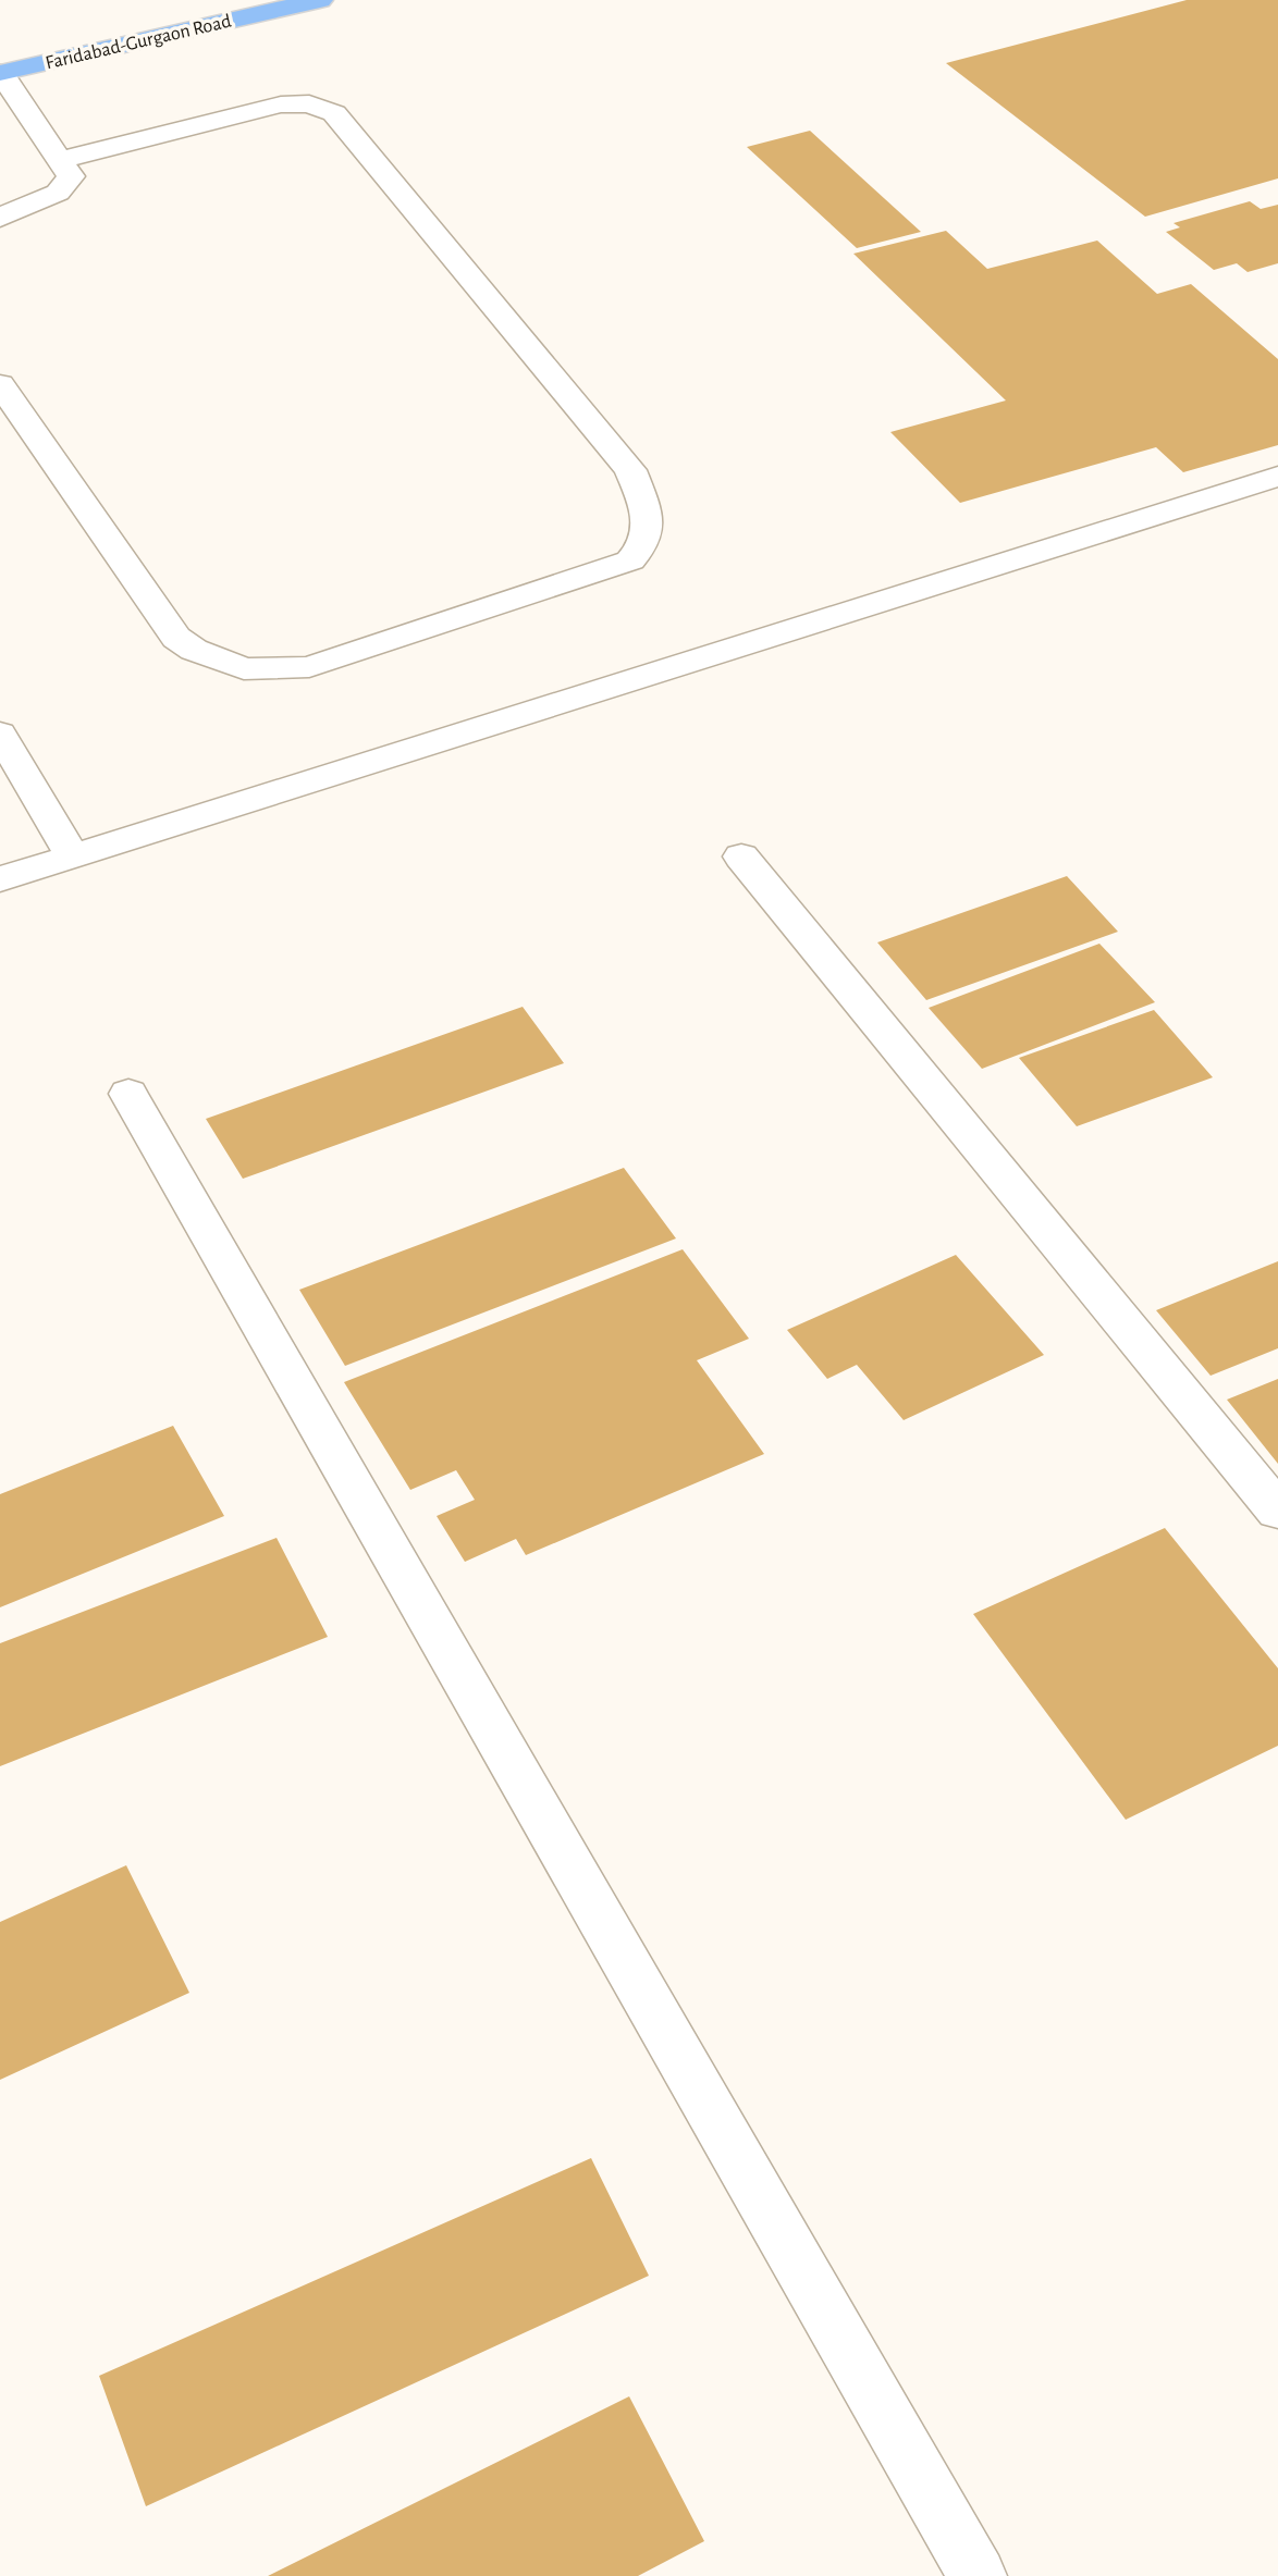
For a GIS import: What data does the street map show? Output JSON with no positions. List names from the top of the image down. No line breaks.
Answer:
{"streets":{"main road":["Faridabad-Gurgaon Road"]}}
